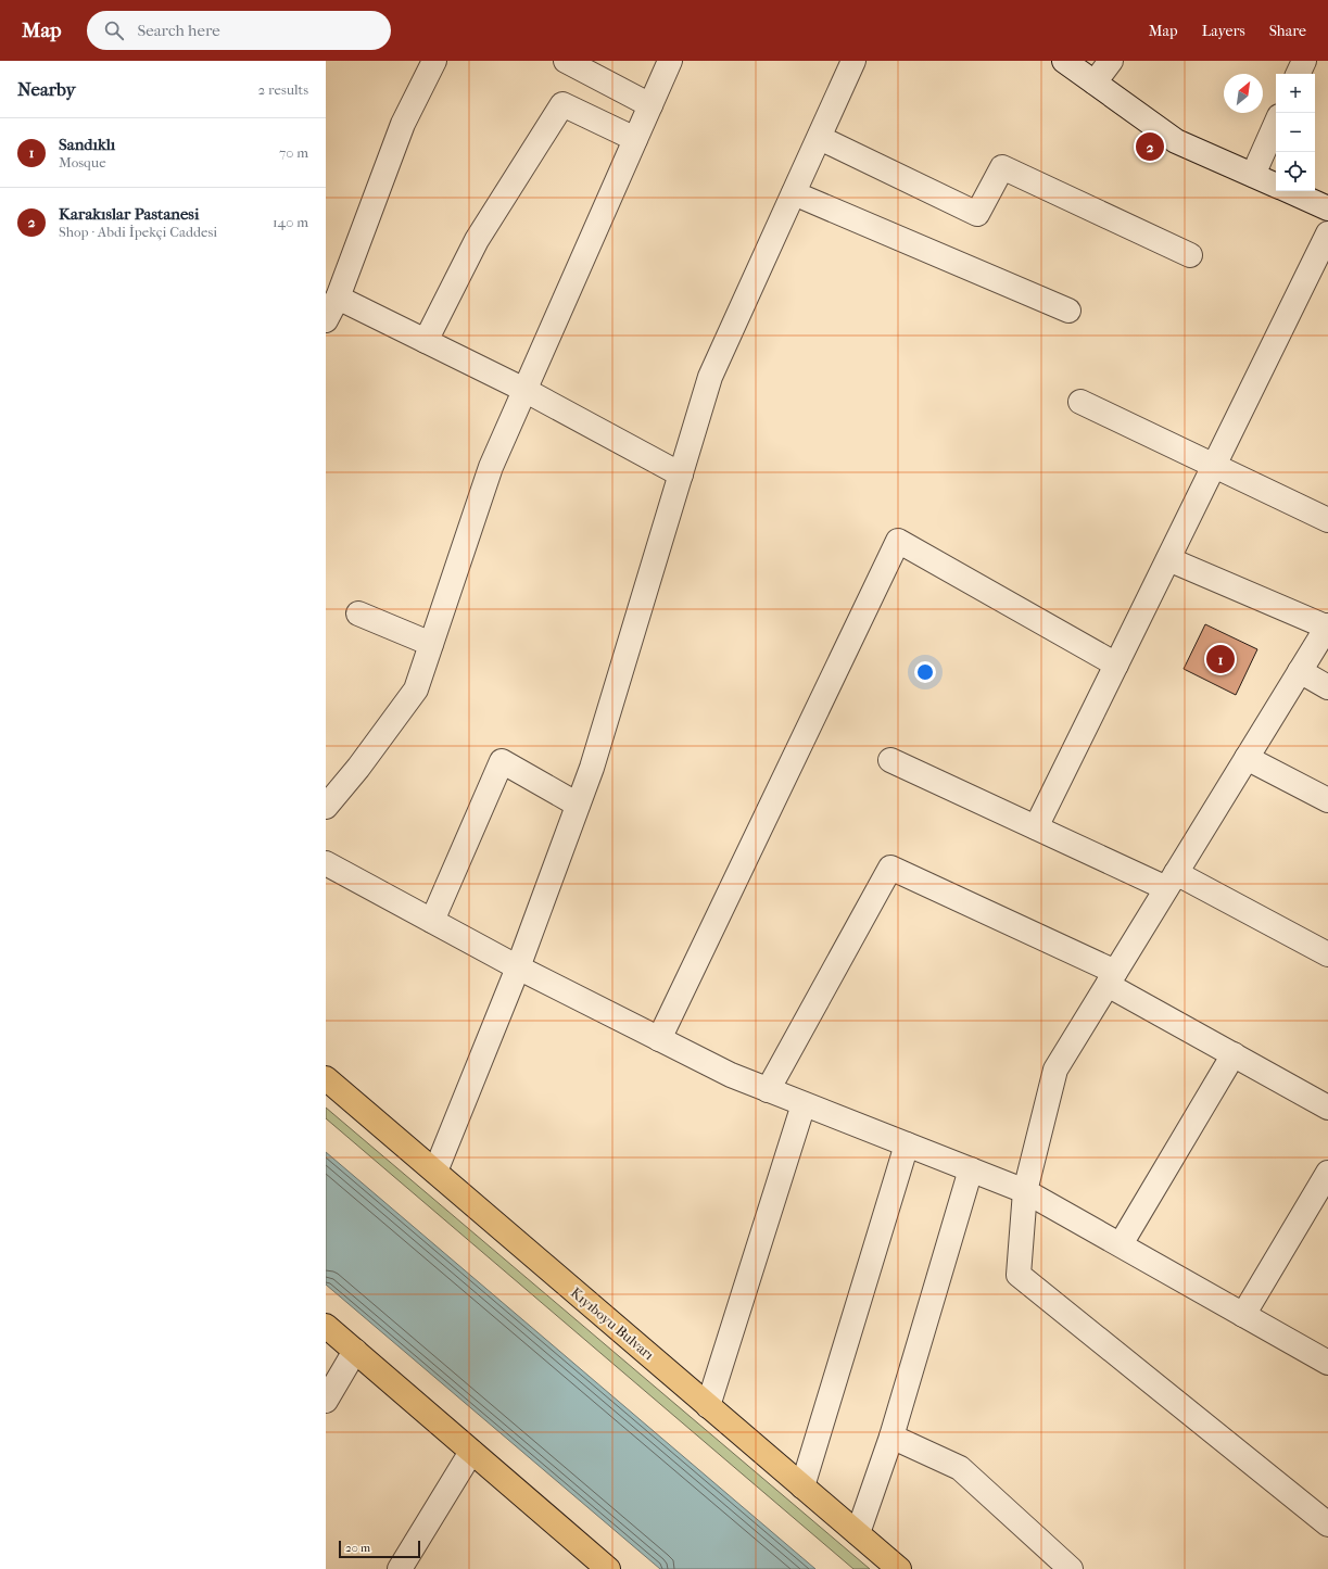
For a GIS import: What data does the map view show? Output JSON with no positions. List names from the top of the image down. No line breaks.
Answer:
{"streets":{"main road":["Kıyıboyu Bulvarı"]},"scale_bar":"20 m","north":"top right","page":{"header":"Map","search":"Search here","nav":["Map","Layers","Share"],"heading":["Nearby","2 results"],"map_buttons":["+","−"],"list":[{"mark":"1","name":"Sandıklı","note":"Mosque","value":"70 m"},{"mark":"2","name":"Karakıslar Pastanesi","note":"Shop · Abdi İpekçi Caddesi","value":"140 m"}],"pins":["2","1"],"scale":"20 m"}}
